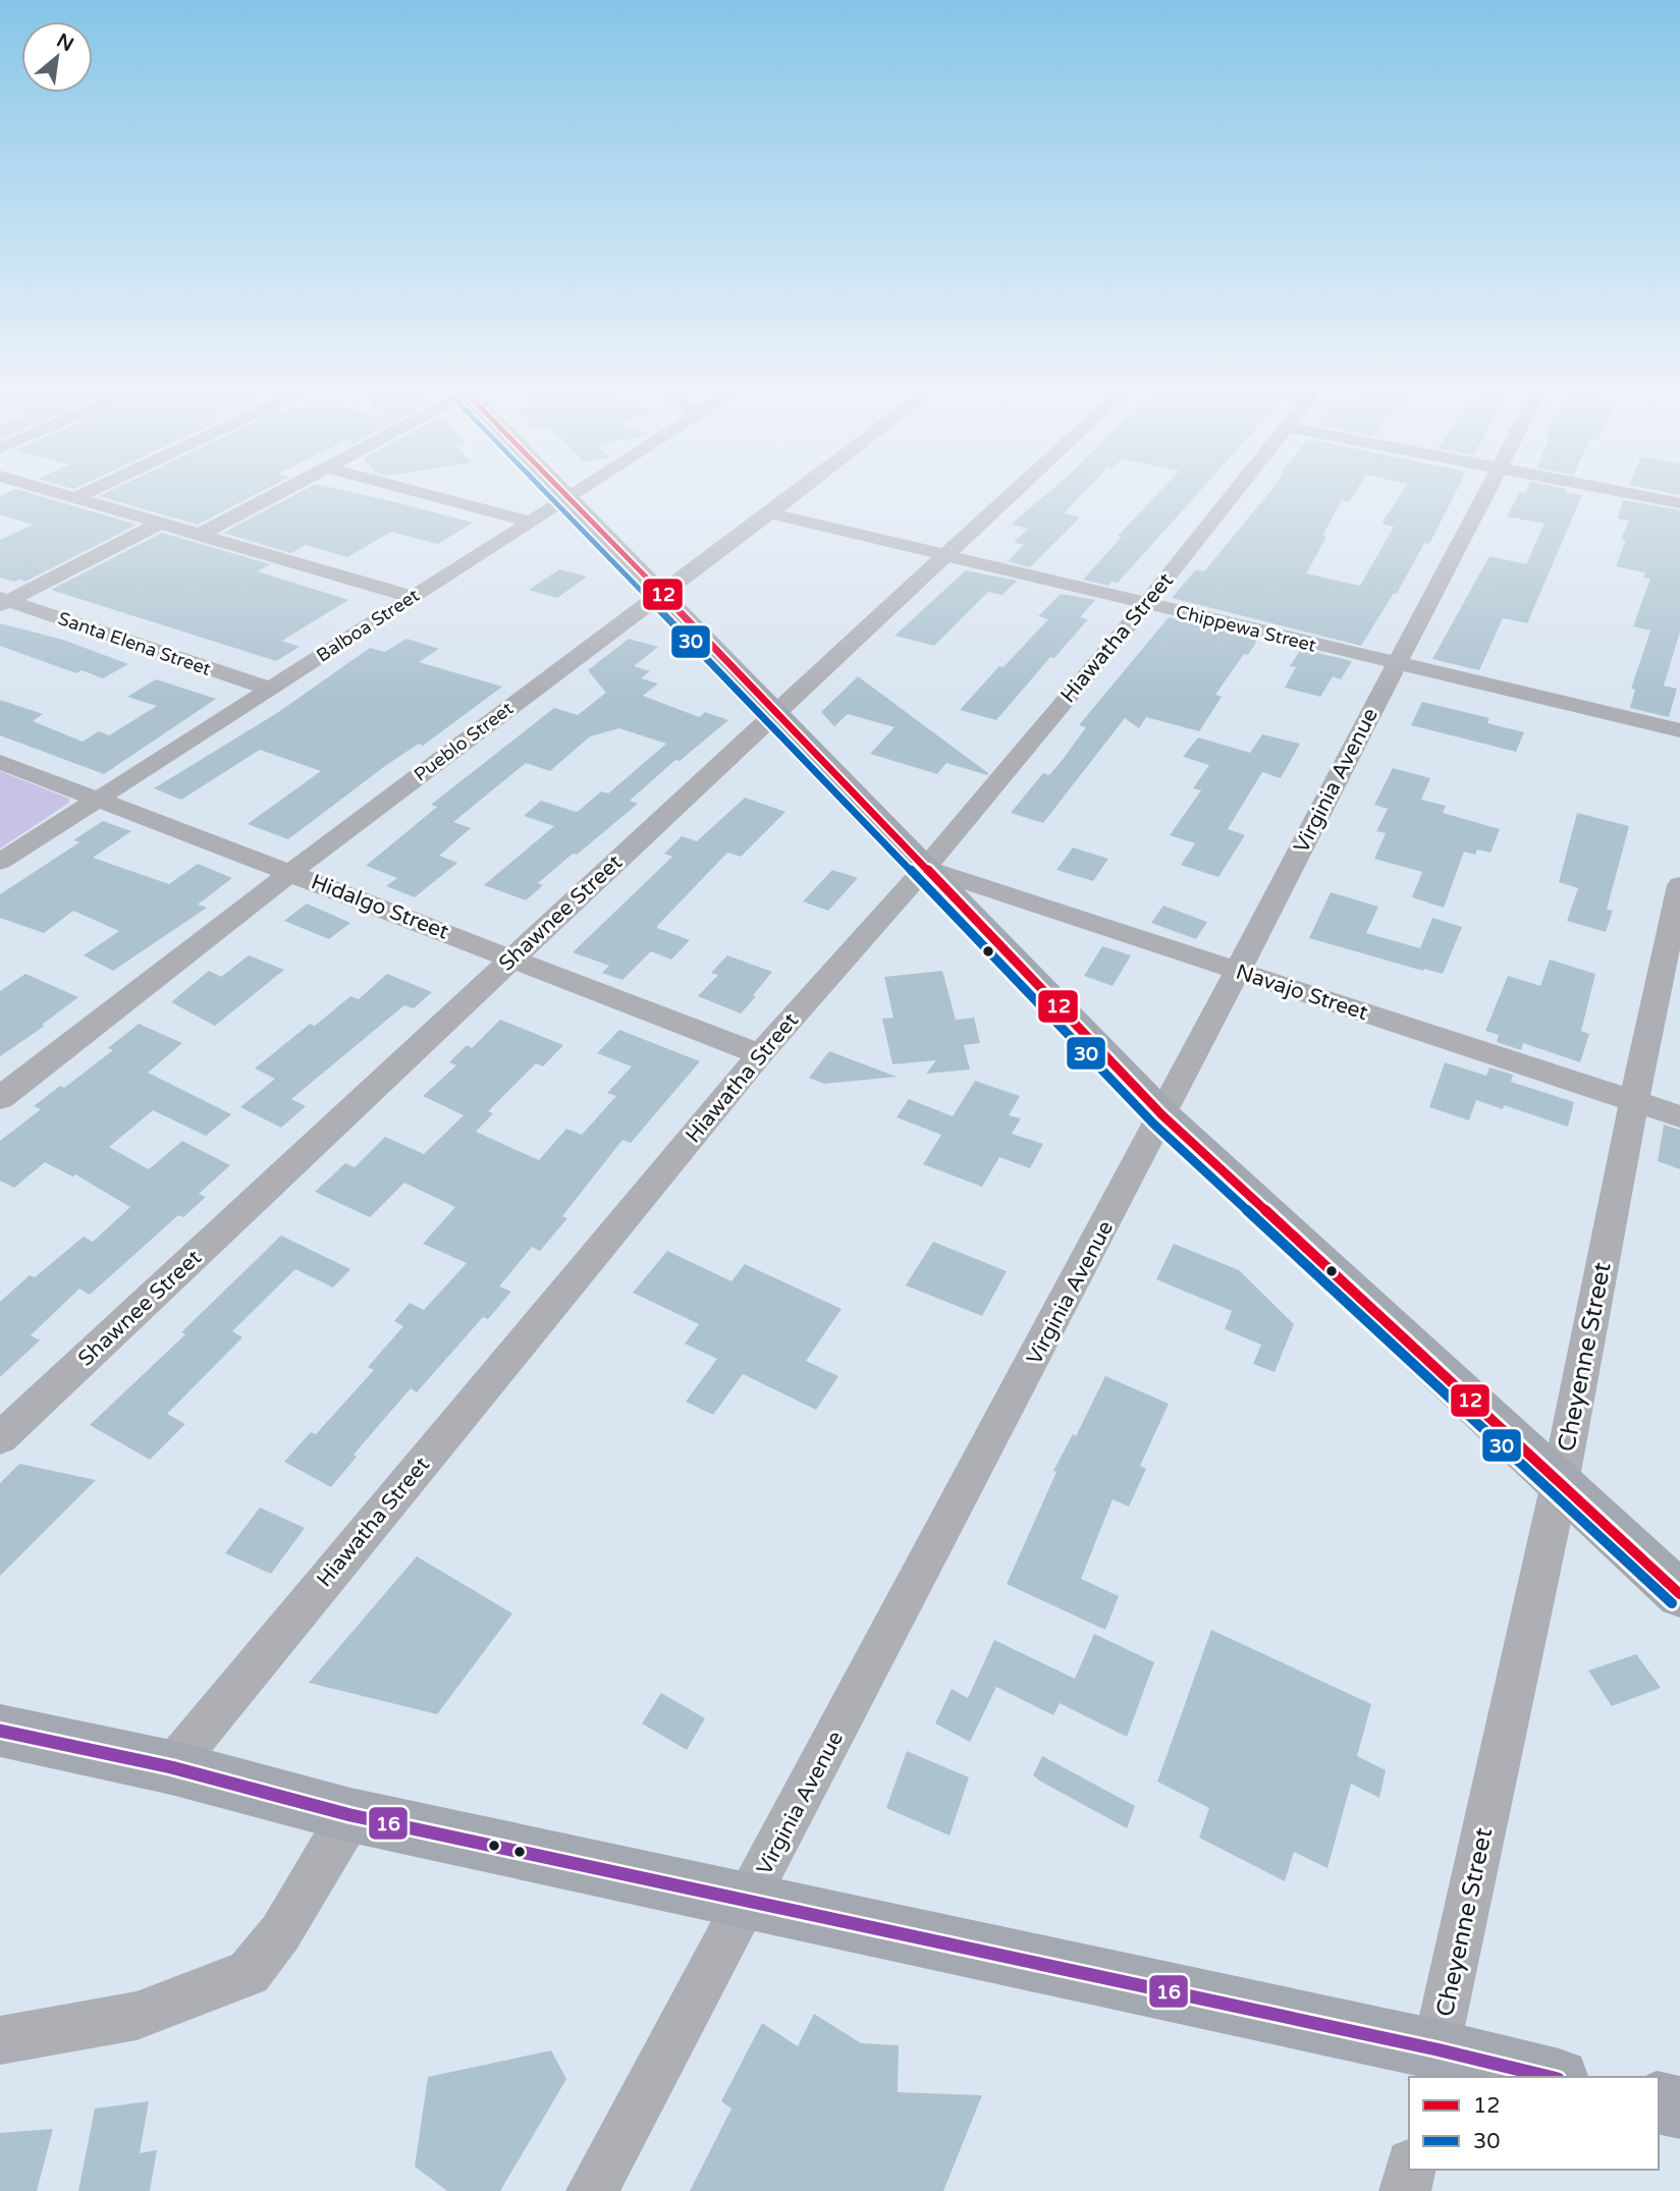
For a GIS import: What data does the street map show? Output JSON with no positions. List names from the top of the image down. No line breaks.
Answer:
{"streets":{"street":["Balboa Street","Chippewa Street","Hiawatha Street","Santa Elena Street","Pueblo Street","Virginia Avenue","Hidalgo Street","Shawnee Street","Navajo Street","Cheyenne Street"]},"crossings":[["Balboa Street","Santa Elena Street"],["Balboa Street","Hidalgo Street"],["Chippewa Street","Hiawatha Street"],["Chippewa Street","Pueblo Street"],["Chippewa Street","Virginia Avenue"],["Chippewa Street","Shawnee Street"],["Hiawatha Street","Hidalgo Street"],["Hiawatha Street","Navajo Street"],["Pueblo Street","Hidalgo Street"],["Virginia Avenue","Navajo Street"],["Hidalgo Street","Shawnee Street"],["Navajo Street","Cheyenne Street"]],"lines":["transit line 12","transit line 30","transit line 16"],"legend":["12","30"],"north":"top right"}
